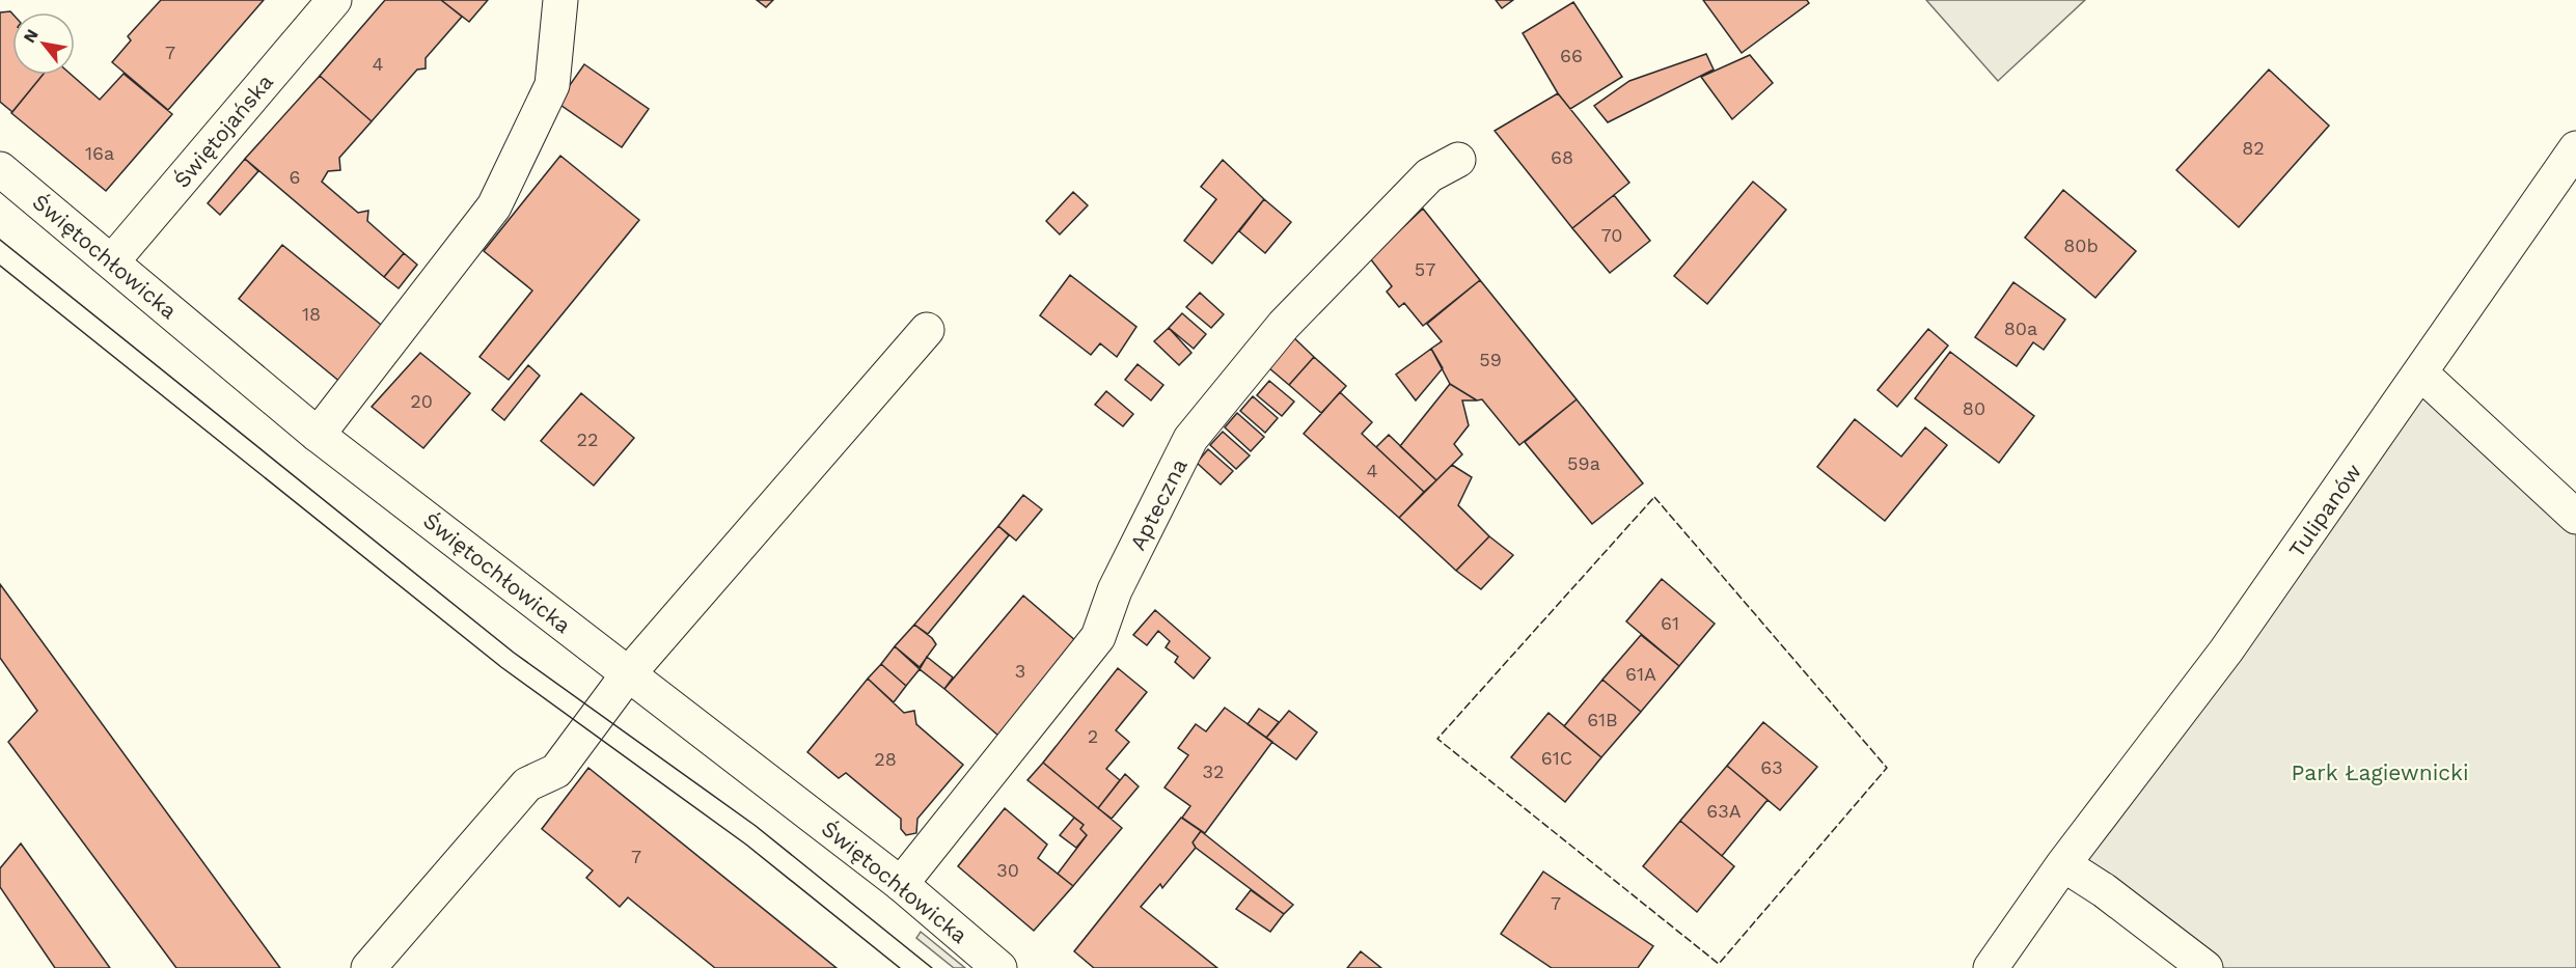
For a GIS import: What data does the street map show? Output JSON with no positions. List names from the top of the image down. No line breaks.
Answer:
{"streets":{"street":["Świętojańska","Świętochłowicka","Apteczna","Tulipanów"]},"crossings":[["Świętojańska","Świętochłowicka"],["Świętochłowicka","Apteczna"]],"parks":["Park Łagiewnicki"],"house_numbers":["7","66","4","82","16a","68","6","70","80b","57","18","80a","59","20","80","22","59a","4","61","3","61A","61B","2","61C","28","63","32","63A","7","30","7"],"north":"top left"}
